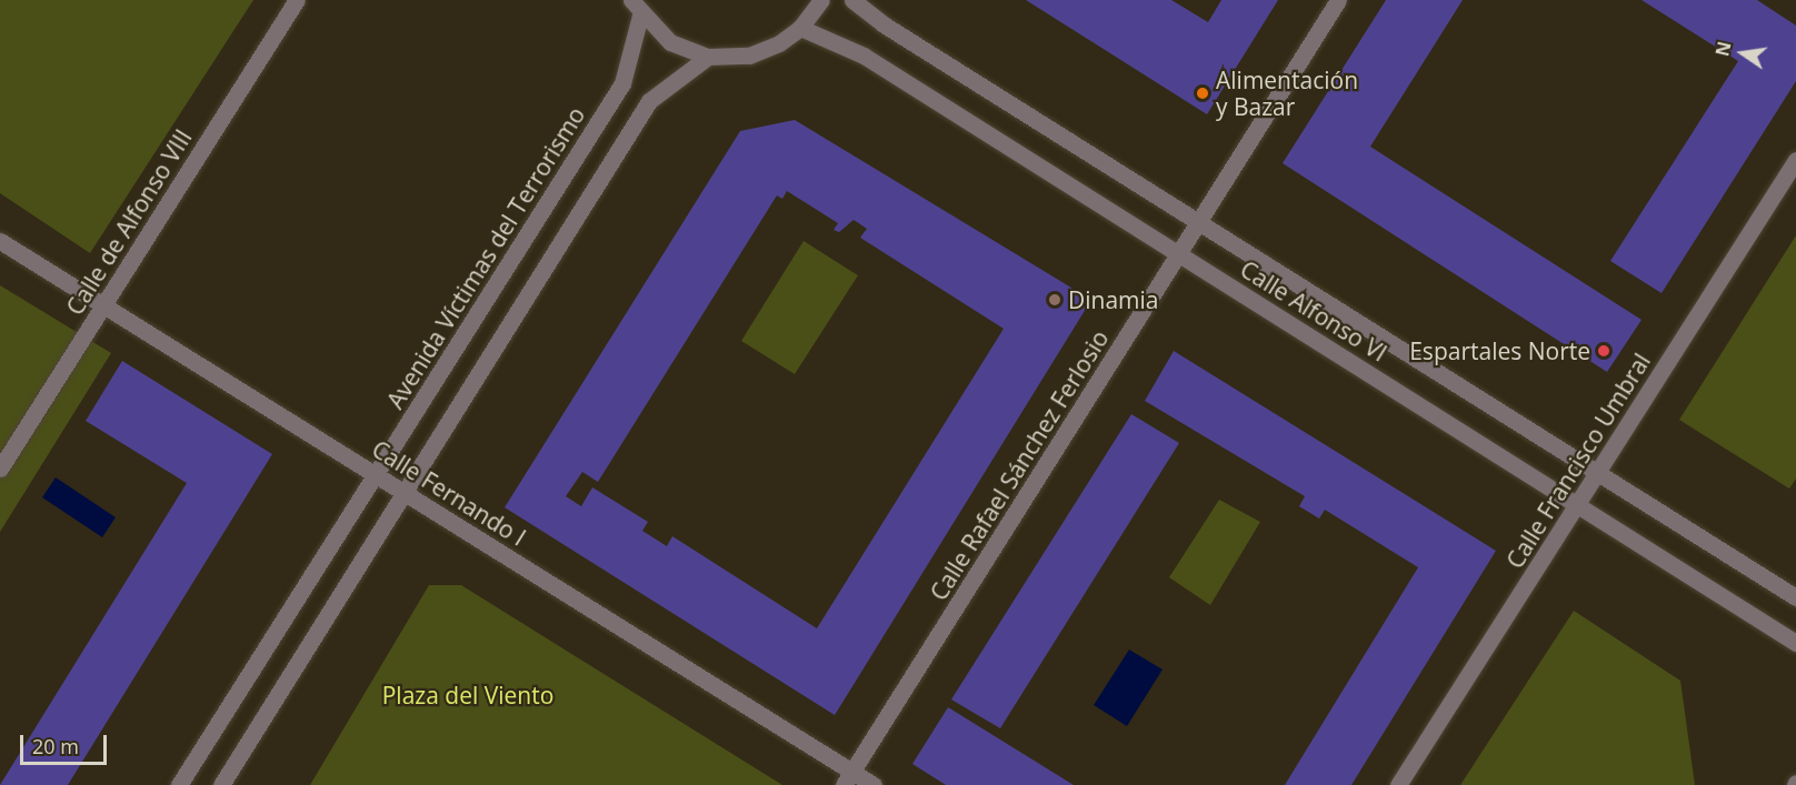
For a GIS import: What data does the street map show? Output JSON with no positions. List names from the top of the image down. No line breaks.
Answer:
{"streets":{"street":["Calle de Alfonso VIII","Avenida Víctimas del Terrorismo","Calle Alfonso VI","Calle Francisco Umbral","Calle Rafael Sánchez Ferlosio","Calle Fernando I"]},"crossings":[["Calle de Alfonso VIII","Calle Fernando I"],["Avenida Víctimas del Terrorismo","Calle Fernando I"],["Calle Alfonso VI","Calle Francisco Umbral"],["Calle Alfonso VI","Calle Rafael Sánchez Ferlosio"],["Calle Rafael Sánchez Ferlosio","Calle Fernando I"]],"parks":["Plaza del Viento"],"places":["Alimentación y Bazar","Dinamia","Espartales Norte"],"scale_bar":"20 m","north":"left"}
